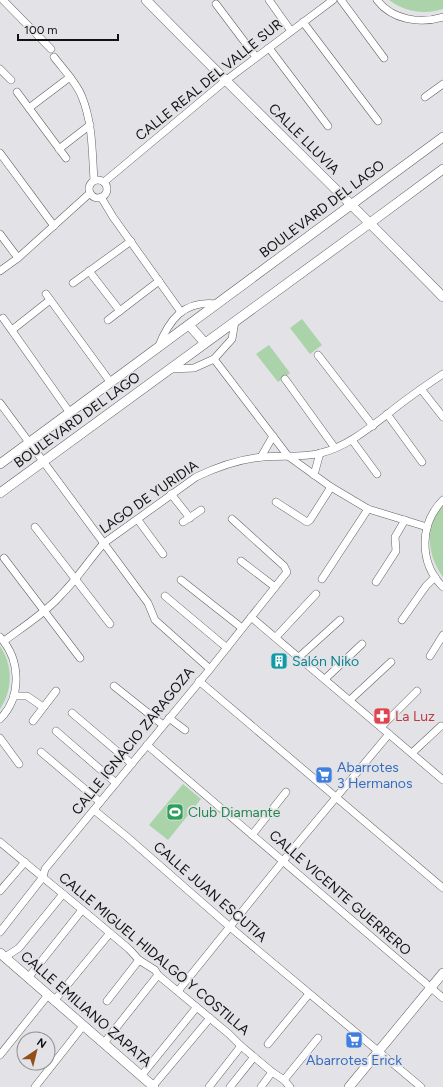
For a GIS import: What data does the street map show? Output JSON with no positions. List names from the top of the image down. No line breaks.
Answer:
{"streets":{"street":["CALLE REAL DEL VALLE SUR","CALLE LLUVIA","BOULEVARD DEL LAGO","LAGO DE YURIDIA","CALLE IGNACIO ZARAGOZA","CALLE JUAN ESCUTIA","CALLE VICENTE GUERRERO","CALLE MIGUEL HIDALGO Y COSTILLA","CALLE EMILIANO ZAPATA"]},"crossings":[["CALLE REAL DEL VALLE SUR","CALLE LLUVIA"],["CALLE LLUVIA","BOULEVARD DEL LAGO"],["CALLE IGNACIO ZARAGOZA","CALLE JUAN ESCUTIA"],["CALLE IGNACIO ZARAGOZA","CALLE VICENTE GUERRERO"],["CALLE IGNACIO ZARAGOZA","CALLE MIGUEL HIDALGO Y COSTILLA"]],"places":{"building":["Salón Niko"],"pharmacy":["La Luz"],"supermarket":["Abarrotes 3 Hermanos","Abarrotes Erick"],"sports":["Club Diamante"]},"scale_bar":"100 m","north":"top right"}
